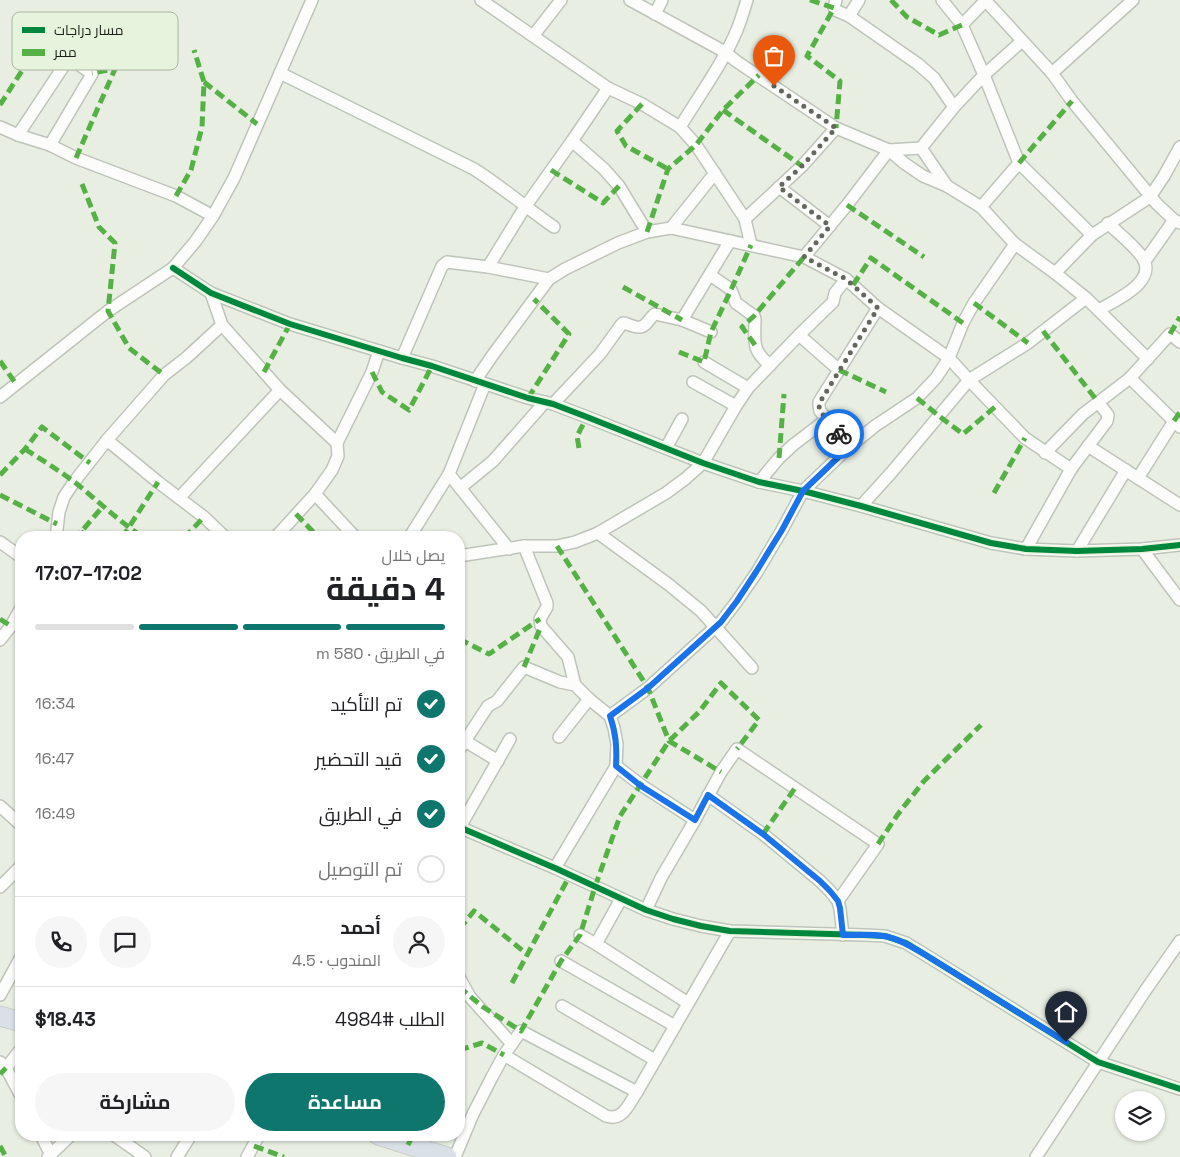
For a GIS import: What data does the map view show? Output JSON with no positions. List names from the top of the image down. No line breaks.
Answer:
{"legend":["مسار دراجات","ممر"],"page":{"heading":["4 دقيقة","يصل خلال","17:02–17:07"],"panel":["أحمد","المندوب · 4.5","الطلب #4984","$18.43"],"bar":"في الطريق · 580 m","list":[["تم التأكيد","16:34"],["قيد التحضير","16:47"],["في الطريق","16:49"],"تم التوصيل"],"buttons":["مساعدة","مشاركة"]}}
